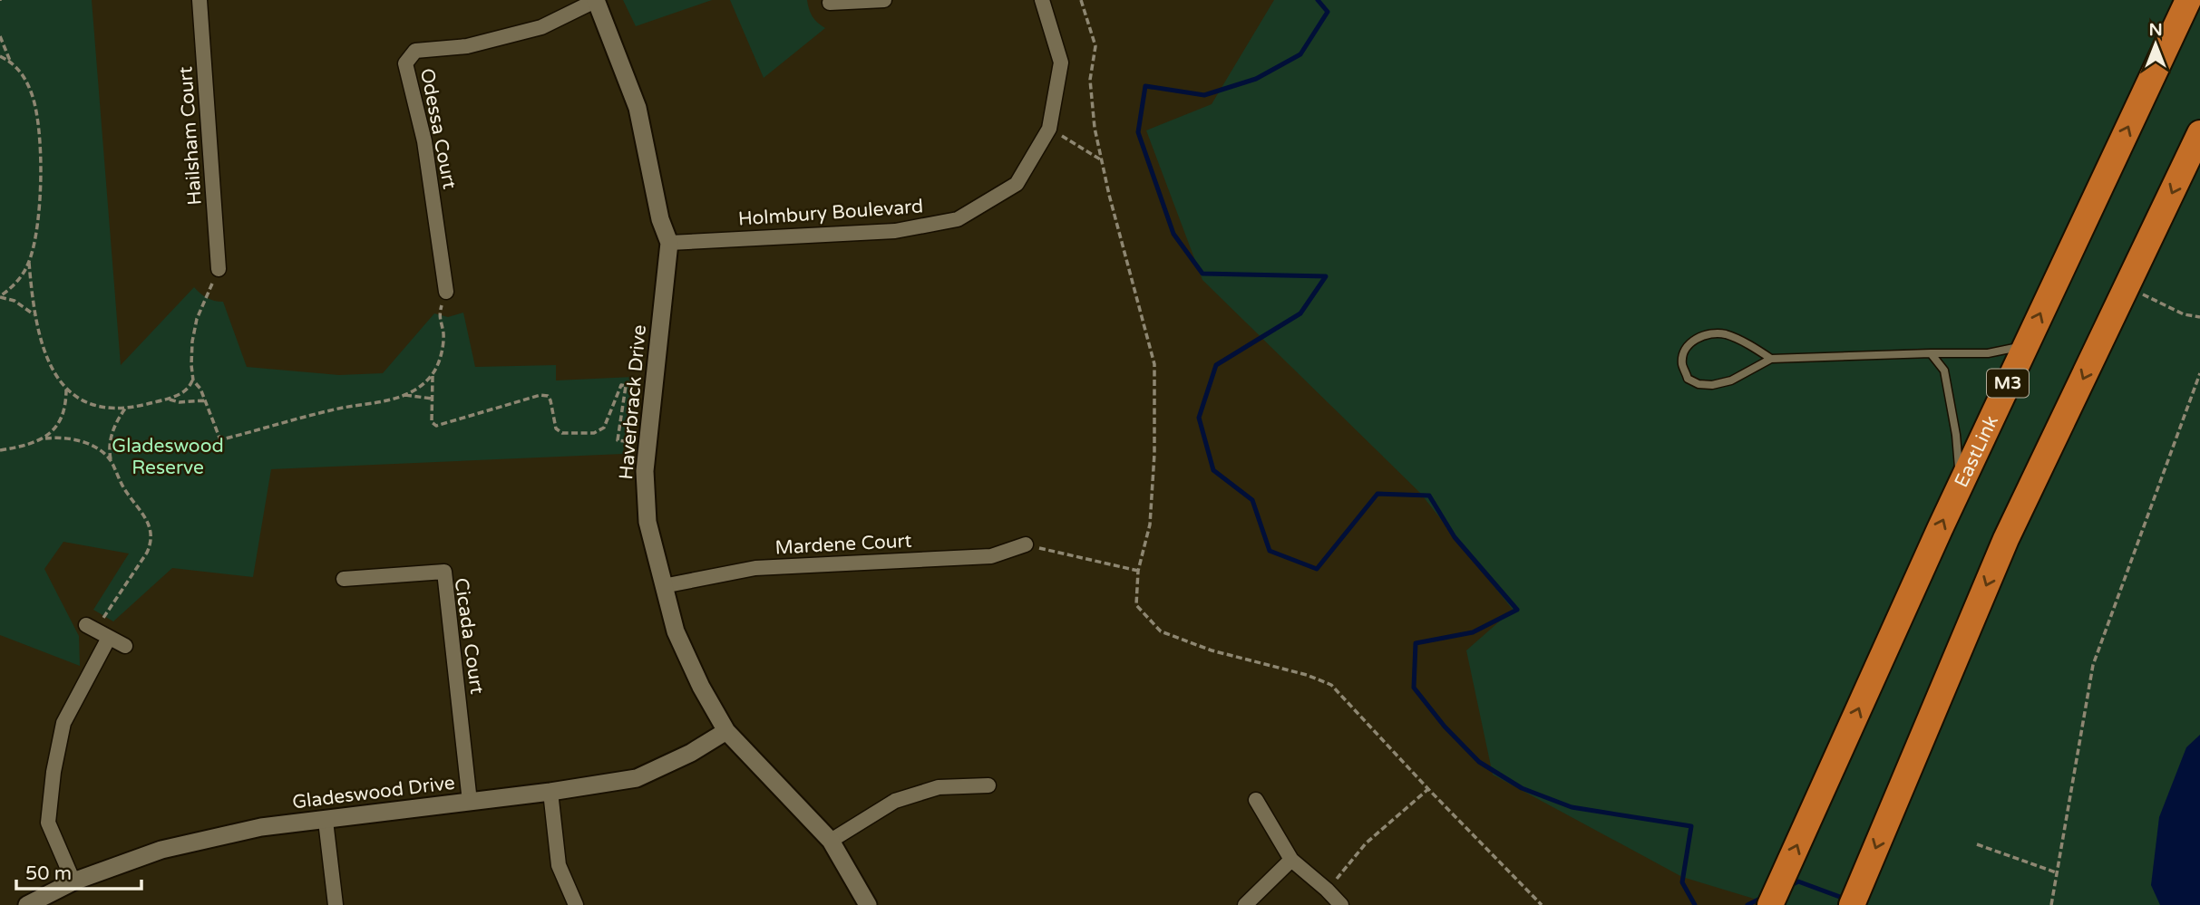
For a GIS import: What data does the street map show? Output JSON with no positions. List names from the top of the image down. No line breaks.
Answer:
{"streets":{"highway":["M3","EastLink"],"street":["Odessa Court","Hailsham Court","Holmbury Boulevard","Haverbrack Drive","Mardene Court","Cicada Court","Gladeswood Drive"]},"crossings":[["Odessa Court","Haverbrack Drive"],["Holmbury Boulevard","Haverbrack Drive"],["Haverbrack Drive","Mardene Court"],["Haverbrack Drive","Gladeswood Drive"],["Cicada Court","Gladeswood Drive"]],"parks":["Gladeswood Reserve"],"scale_bar":"50 m","north":"top"}
